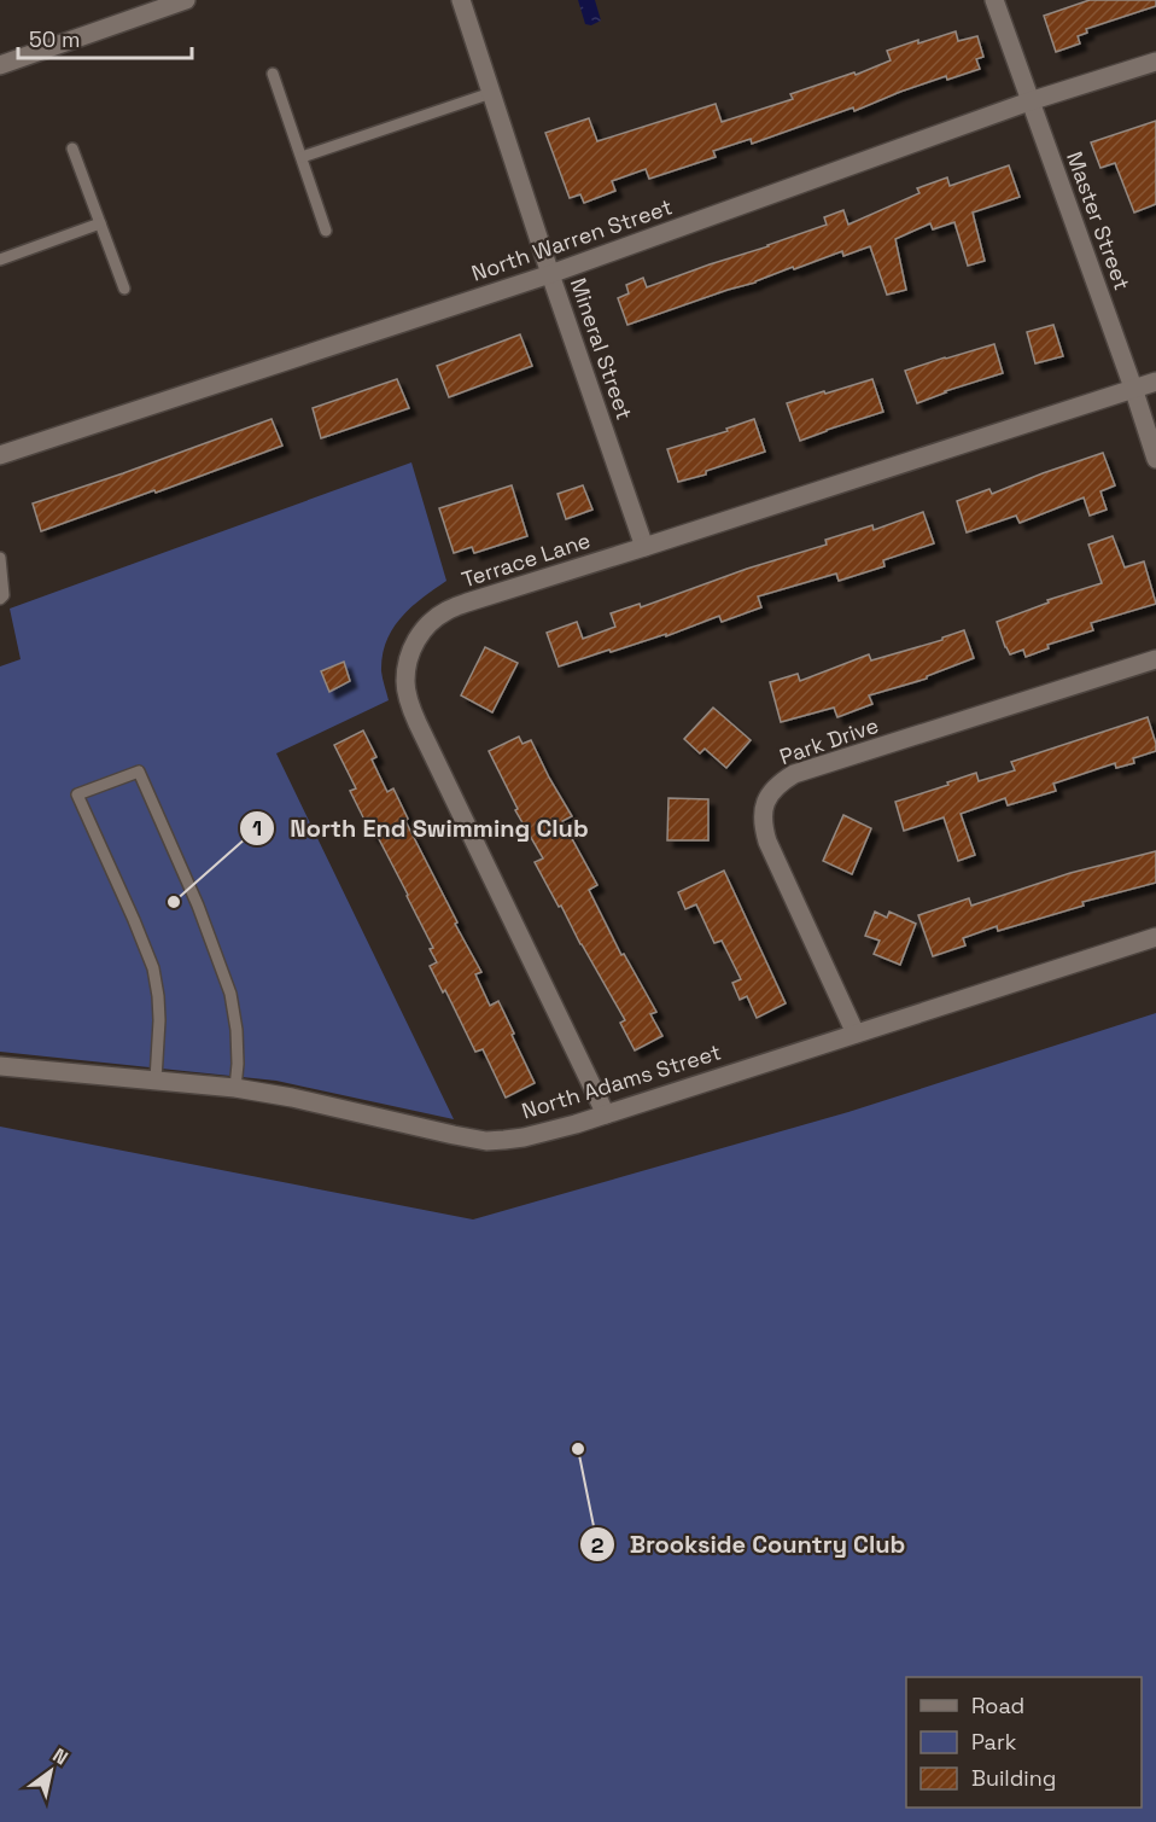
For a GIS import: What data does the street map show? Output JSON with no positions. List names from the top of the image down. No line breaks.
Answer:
{"streets":{"street":["Master Street","North Warren Street","Mineral Street","Terrace Lane","Park Drive","North Adams Street"]},"crossings":[["Master Street","North Warren Street"],["Master Street","Terrace Lane"],["North Warren Street","Mineral Street"],["Mineral Street","Terrace Lane"],["Terrace Lane","North Adams Street"],["Park Drive","North Adams Street"]],"places":["North End Swimming Club","Brookside Country Club"],"legend":["Road","Park","Building"],"scale_bar":"50 m","north":"top right"}
